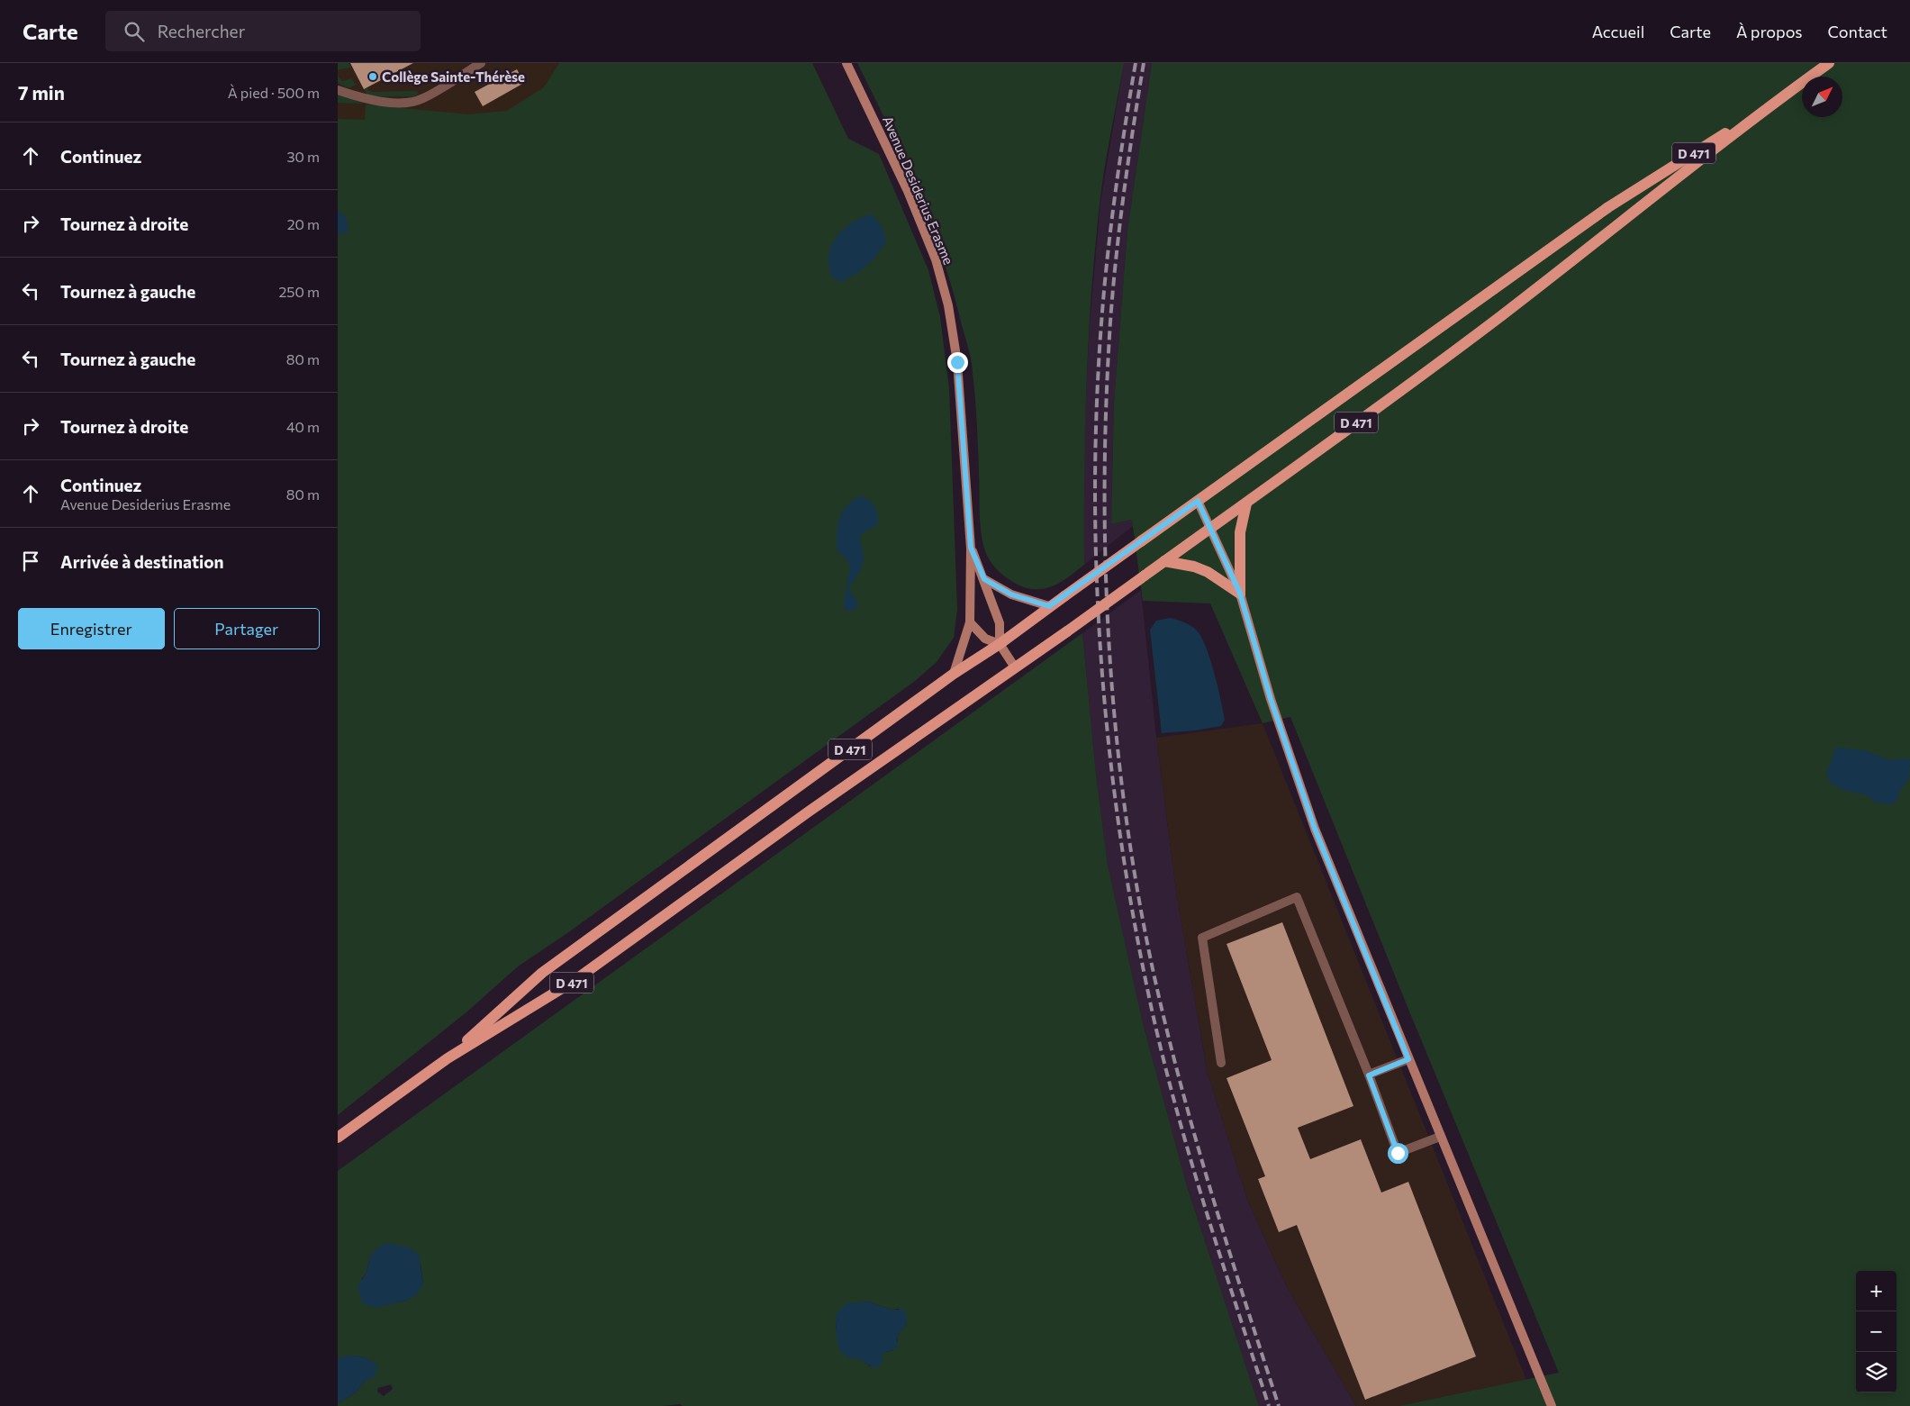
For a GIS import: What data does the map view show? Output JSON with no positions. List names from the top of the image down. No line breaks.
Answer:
{"streets":{"main road":["D 471","Avenue Desiderius Erasme"]},"places":["Collège Sainte-Thérèse"],"north":"top right","page":{"header":"Carte","search":"Rechercher","nav":["Accueil","Carte","À propos","Contact"],"heading":["7 min","À pied · 500 m"],"list":[["Continuez","30 m"],["Tournez à droite","20 m"],["Tournez à gauche","250 m"],["Tournez à gauche","80 m"],["Tournez à droite","40 m"],["Continuez","Avenue Desiderius Erasme","80 m"],"Arrivée à destination"],"buttons":["Enregistrer","Partager"],"map_buttons":["+","−"]}}
